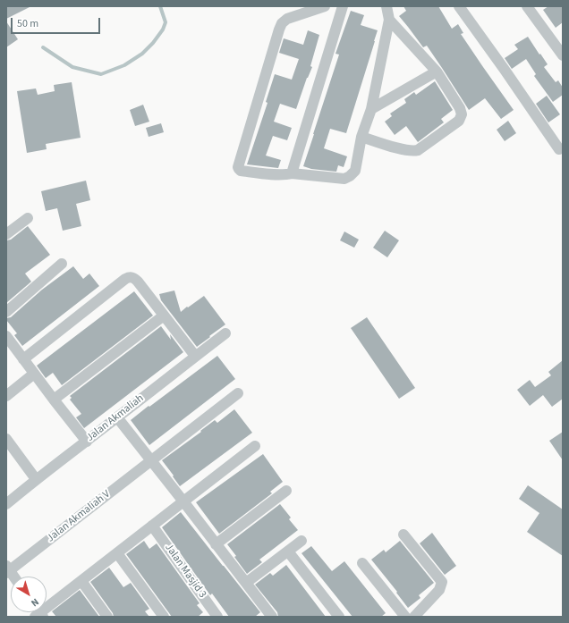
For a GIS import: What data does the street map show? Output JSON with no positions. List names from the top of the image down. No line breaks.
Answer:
{"streets":{"street":["Jalan Akmaliah","Jalan Akmaliah V","Jalan Masjid 3"]},"scale_bar":"50 m","north":"bottom right"}
